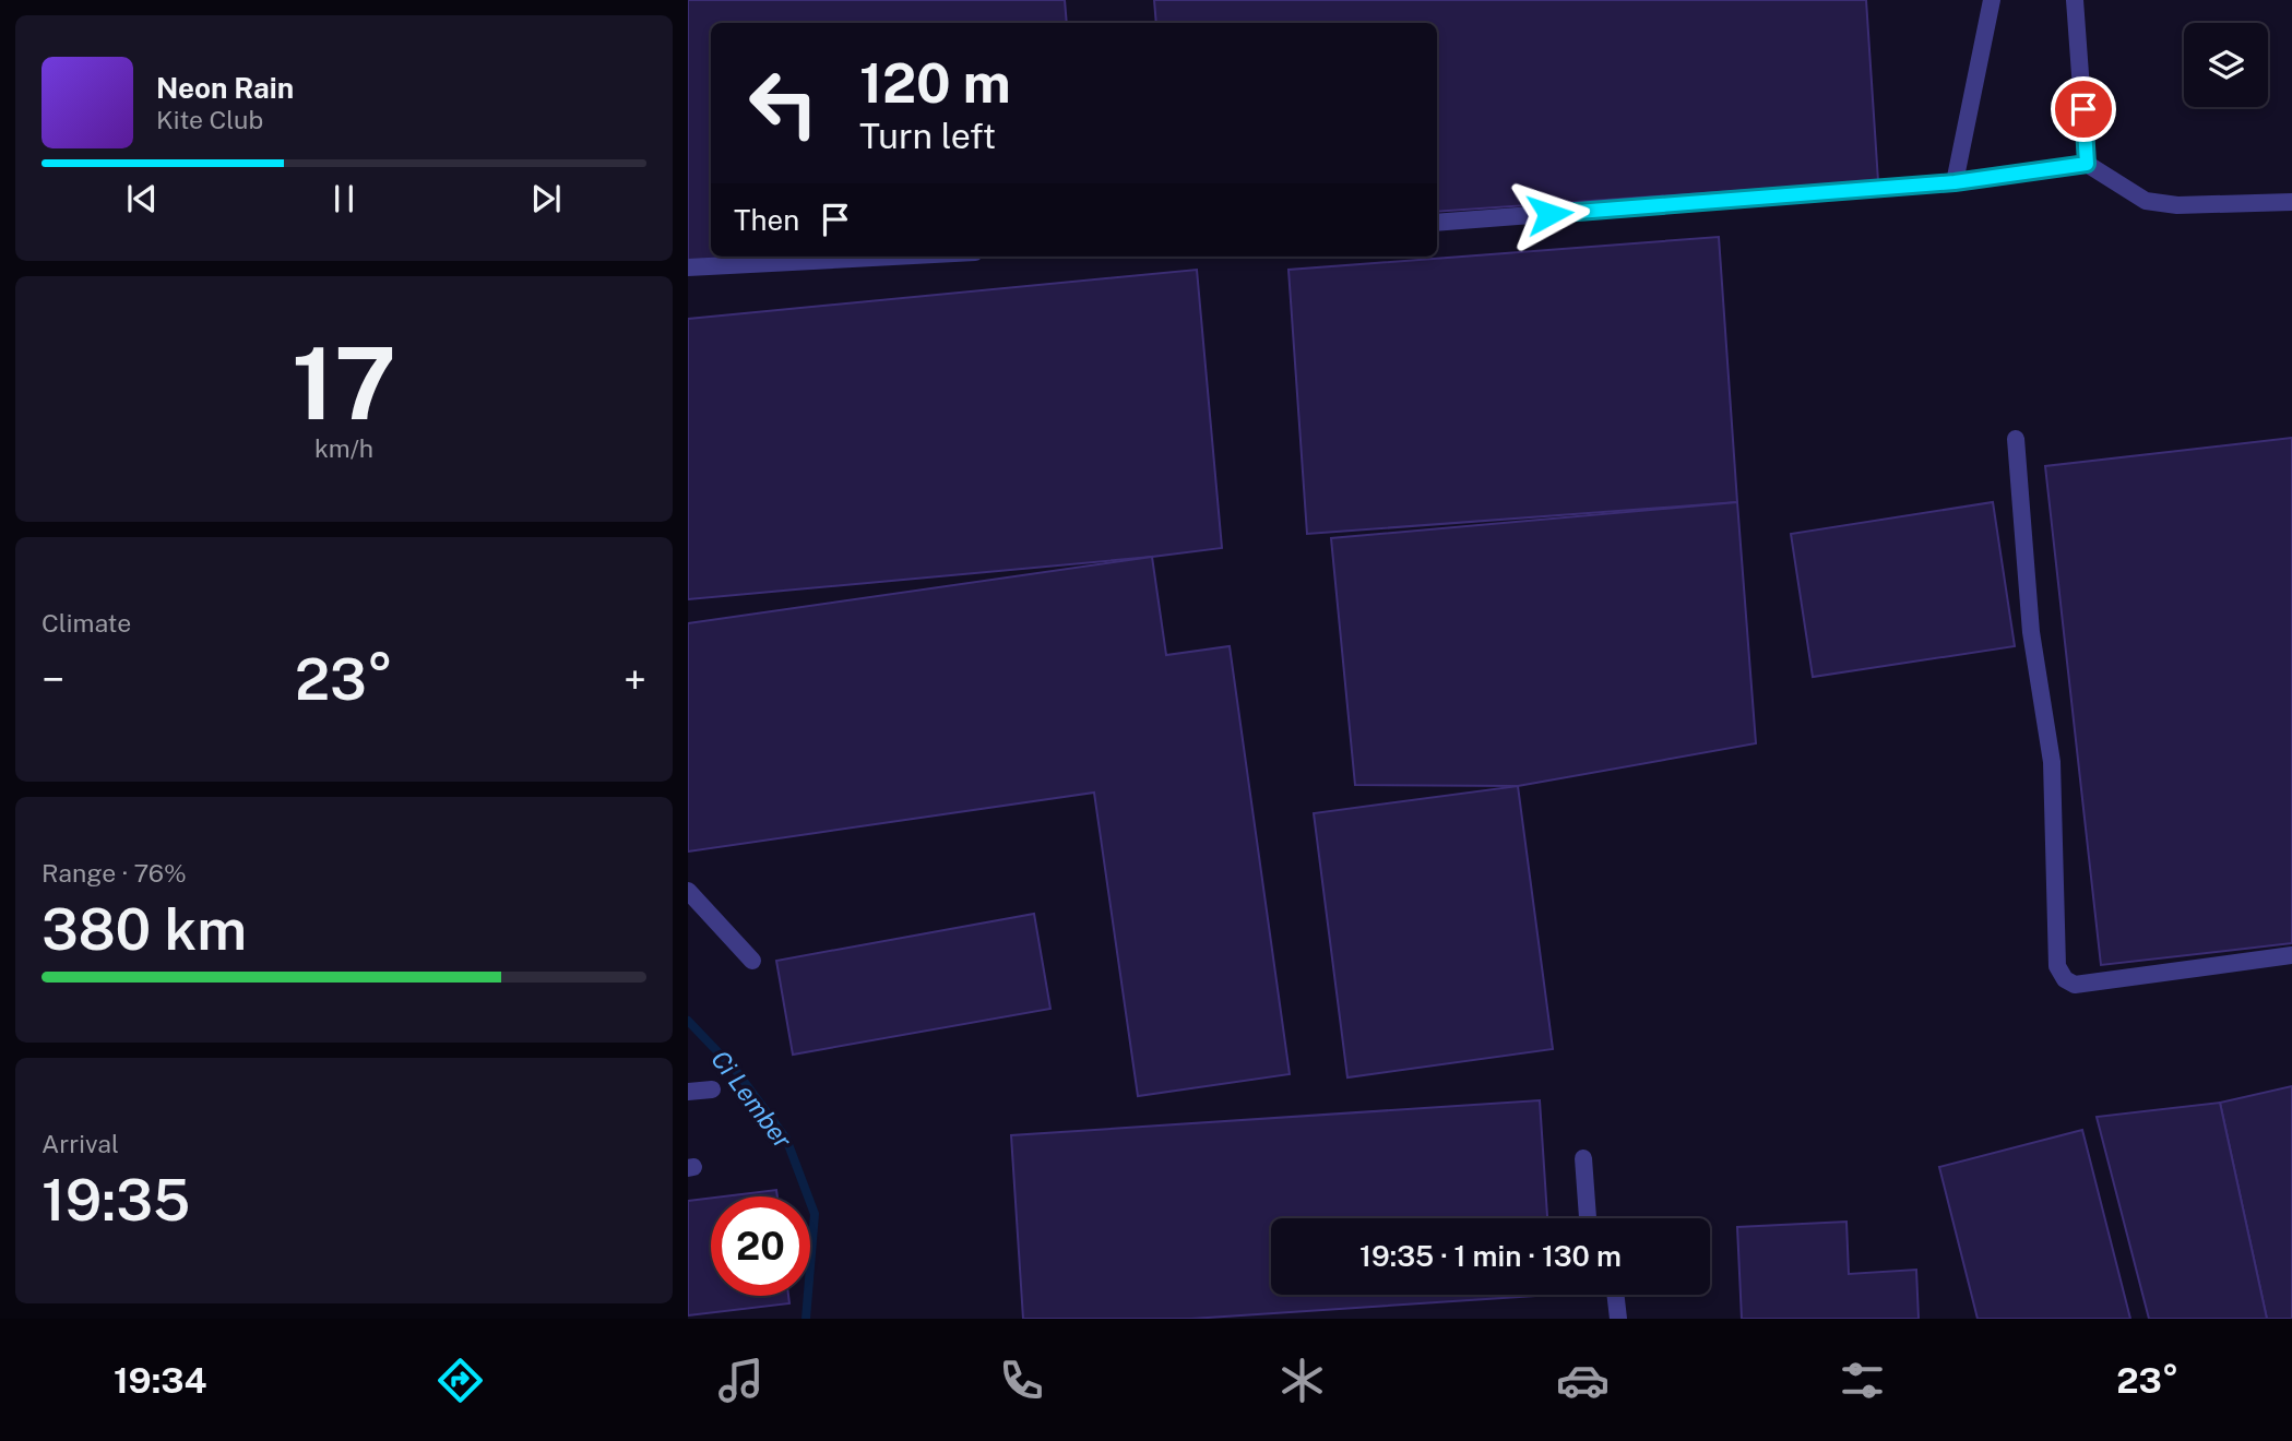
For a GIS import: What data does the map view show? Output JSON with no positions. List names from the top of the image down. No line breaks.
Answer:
{"water":["Ci Lember"],"page":{"turn":["120 m","Turn left"],"song":["Neon Rain","Kite Club"],"then":"Then","tile":[["17","km/h"],"Climate",["Range · 76%","380 km"],["Arrival","19:35"]],"heat":["−","23°","+"],"limit":"20","trip":"19:35 · 1 min · 130 m","tabs":["19:34","23°"]}}
